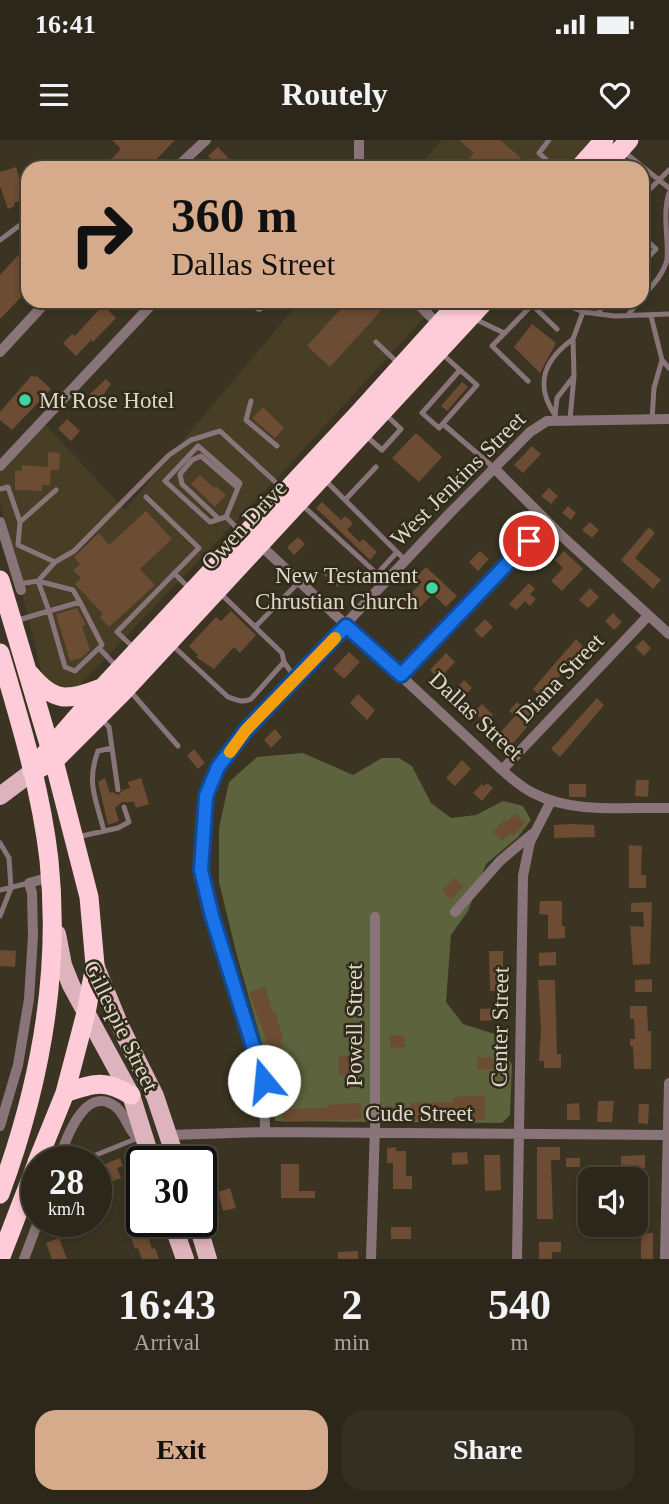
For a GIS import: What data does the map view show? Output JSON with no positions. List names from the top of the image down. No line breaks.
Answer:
{"streets":{"highway":["Owen Drive"],"main road":["Gillespie Street"],"street":["West Jenkins Street","Diana Street","Dallas Street","Powell Street","Center Street","Cude Street"]},"crossings":[["West Jenkins Street","Dallas Street"],["West Jenkins Street","Cude Street"],["Owen Drive","Dallas Street"],["Diana Street","Dallas Street"],["Dallas Street","Center Street"],["Powell Street","Cude Street"],["Gillespie Street","Cude Street"],["Center Street","Cude Street"]],"places":["Mt Rose Hotel","New Testament Chrustian Church"],"page":{"status":"16:41","header":"Routely","turn":["360 m","Dallas Street"],"speed":"28 km/h","limit":"30","eta":["16:43","Arrival","2","min","540","m"],"buttons":["Exit","Share"]}}
